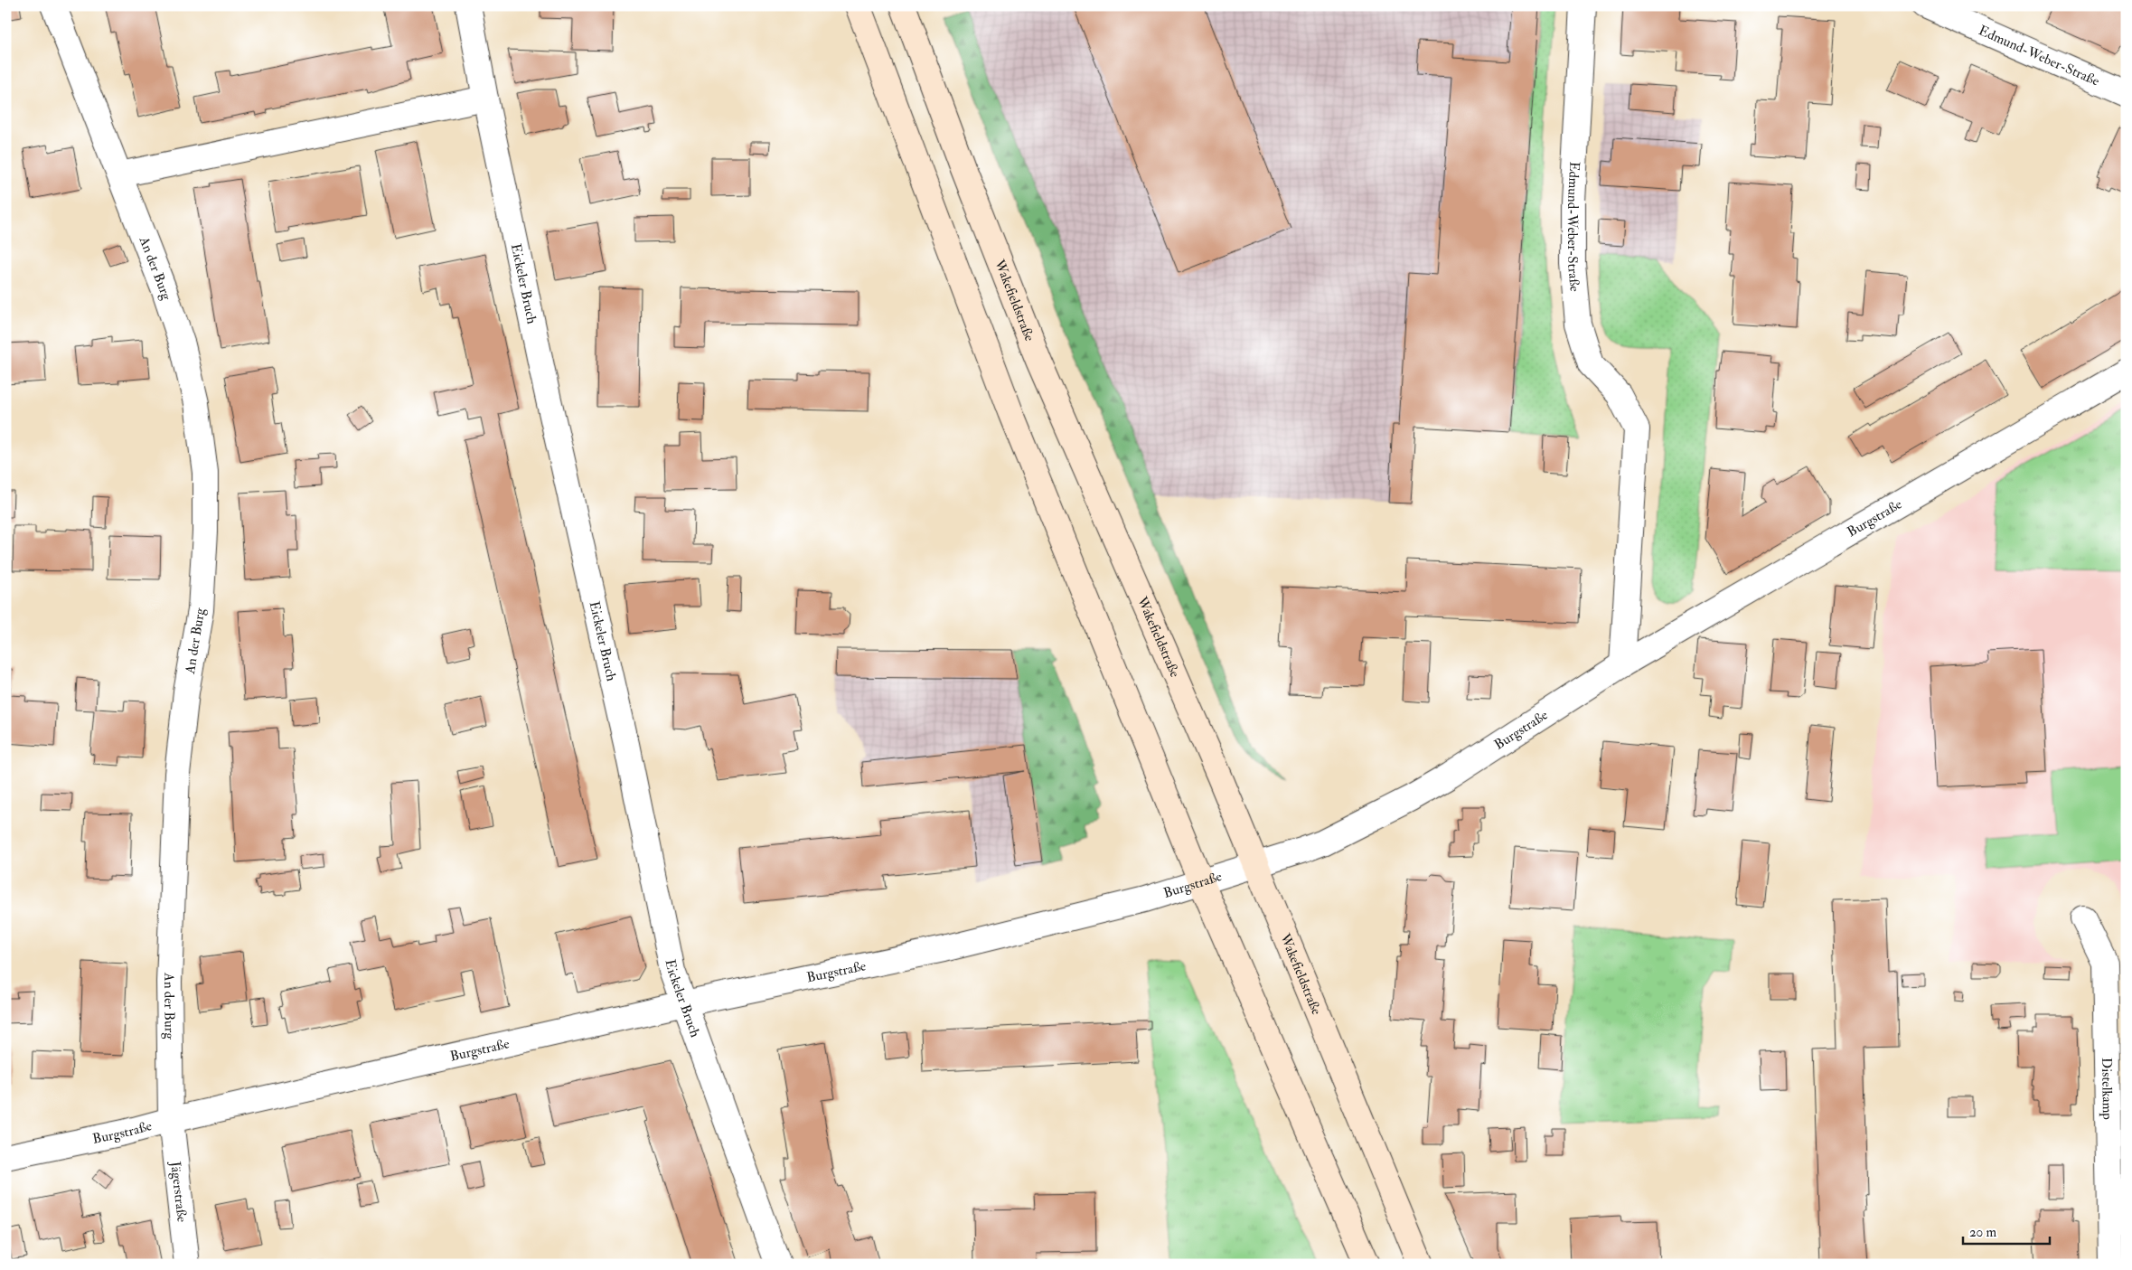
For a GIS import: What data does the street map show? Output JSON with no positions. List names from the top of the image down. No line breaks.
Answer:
{"streets":{"main road":["Wakefieldstraße"],"street":["Edmund-Weber-Straße","An der Burg","Eickeler Bruch","Burgstraße","Distelkamp","Jägerstraße"]},"crossings":[["Edmund-Weber-Straße","Burgstraße"],["An der Burg","Burgstraße"],["An der Burg","Jägerstraße"],["Eickeler Bruch","Burgstraße"],["Wakefieldstraße","Burgstraße"],["Burgstraße","Jägerstraße"]],"scale_bar":"20 m"}
